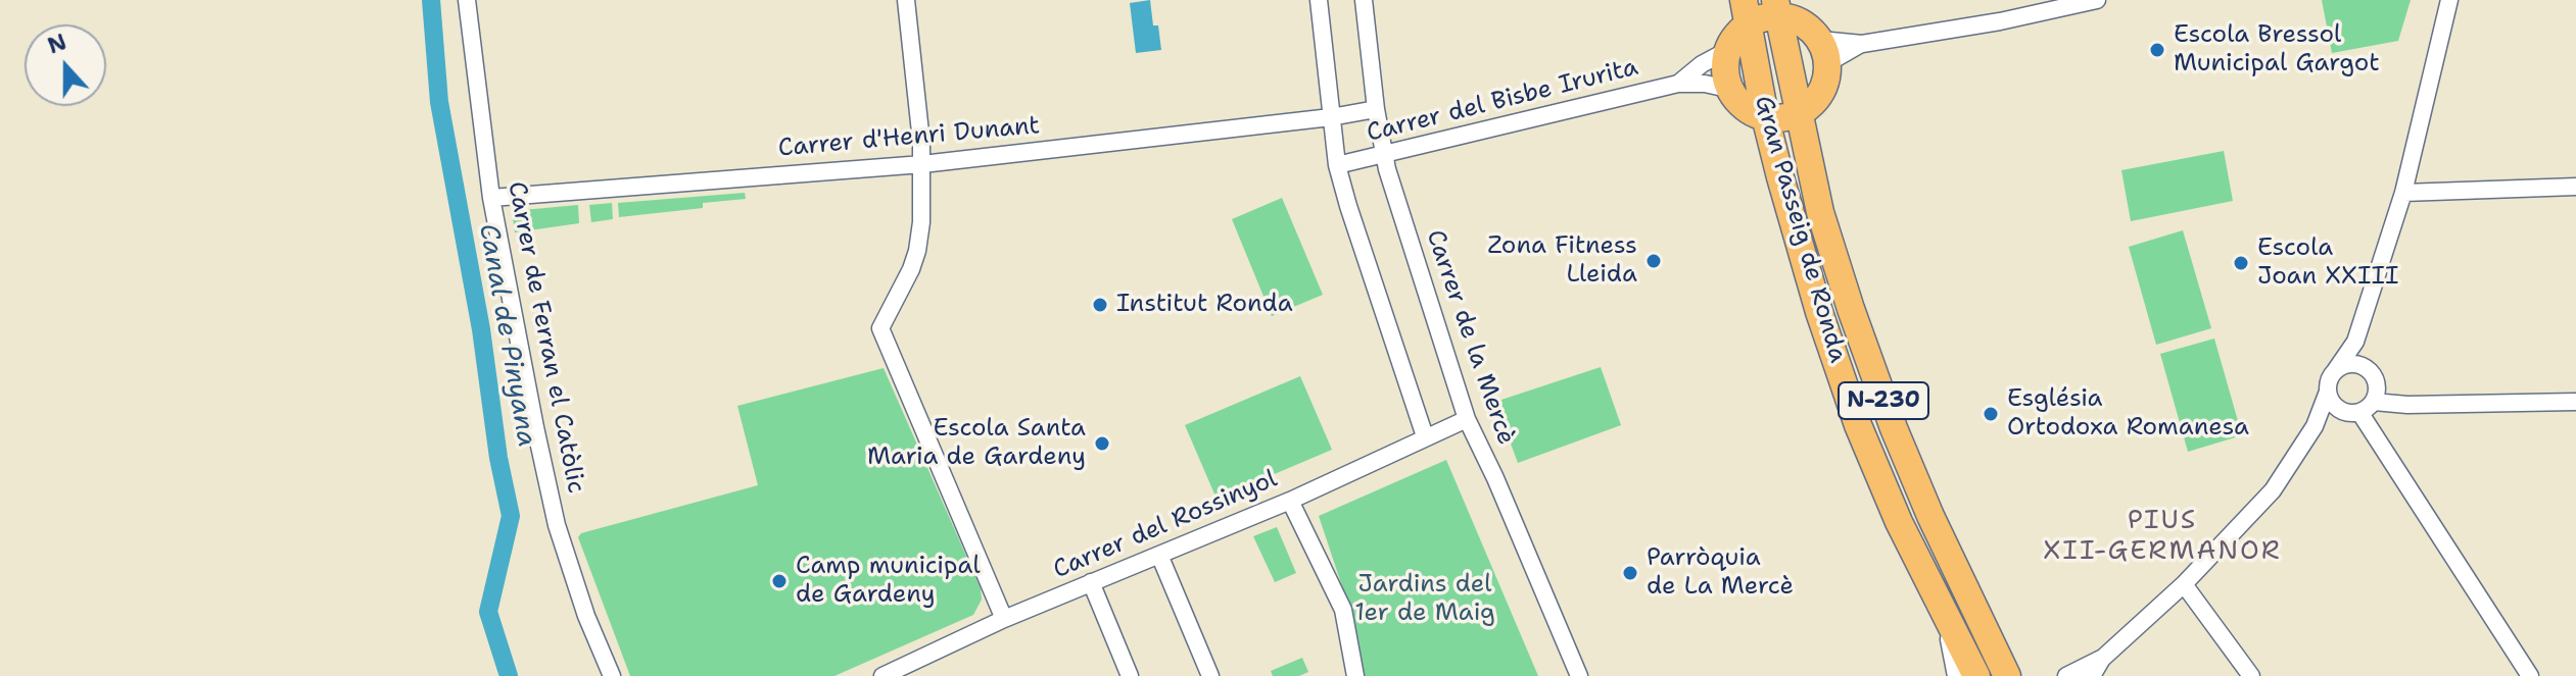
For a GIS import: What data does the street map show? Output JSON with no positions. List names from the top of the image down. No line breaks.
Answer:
{"streets":{"main road":["Gran Passeig de Ronda","N-230"],"street":["Carrer del Bisbe Irurita","Carrer d'Henri Dunant","Carrer de Ferran el Catòlic","Carrer de la Mercè","Carrer del Rossinyol"]},"crossings":[["Carrer del Bisbe Irurita","Carrer d'Henri Dunant"],["Carrer del Bisbe Irurita","Carrer de la Mercè"],["Carrer d'Henri Dunant","Carrer de Ferran el Catòlic"],["Carrer de la Mercè","Carrer del Rossinyol"]],"districts":["PIUS XII-GERMANOR"],"water":["Canal de Pinyana"],"parks":["Jardins del 1er de Maig"],"places":["Escola Bressol Municipal Gargot","Zona Fitness Lleida","Escola Joan XXIII","Institut Ronda","Església Ortodoxa Romanesa","Escola Santa Maria de Gardeny","Parròquia de La Mercè","Camp municipal de Gardeny"],"north":"top"}
